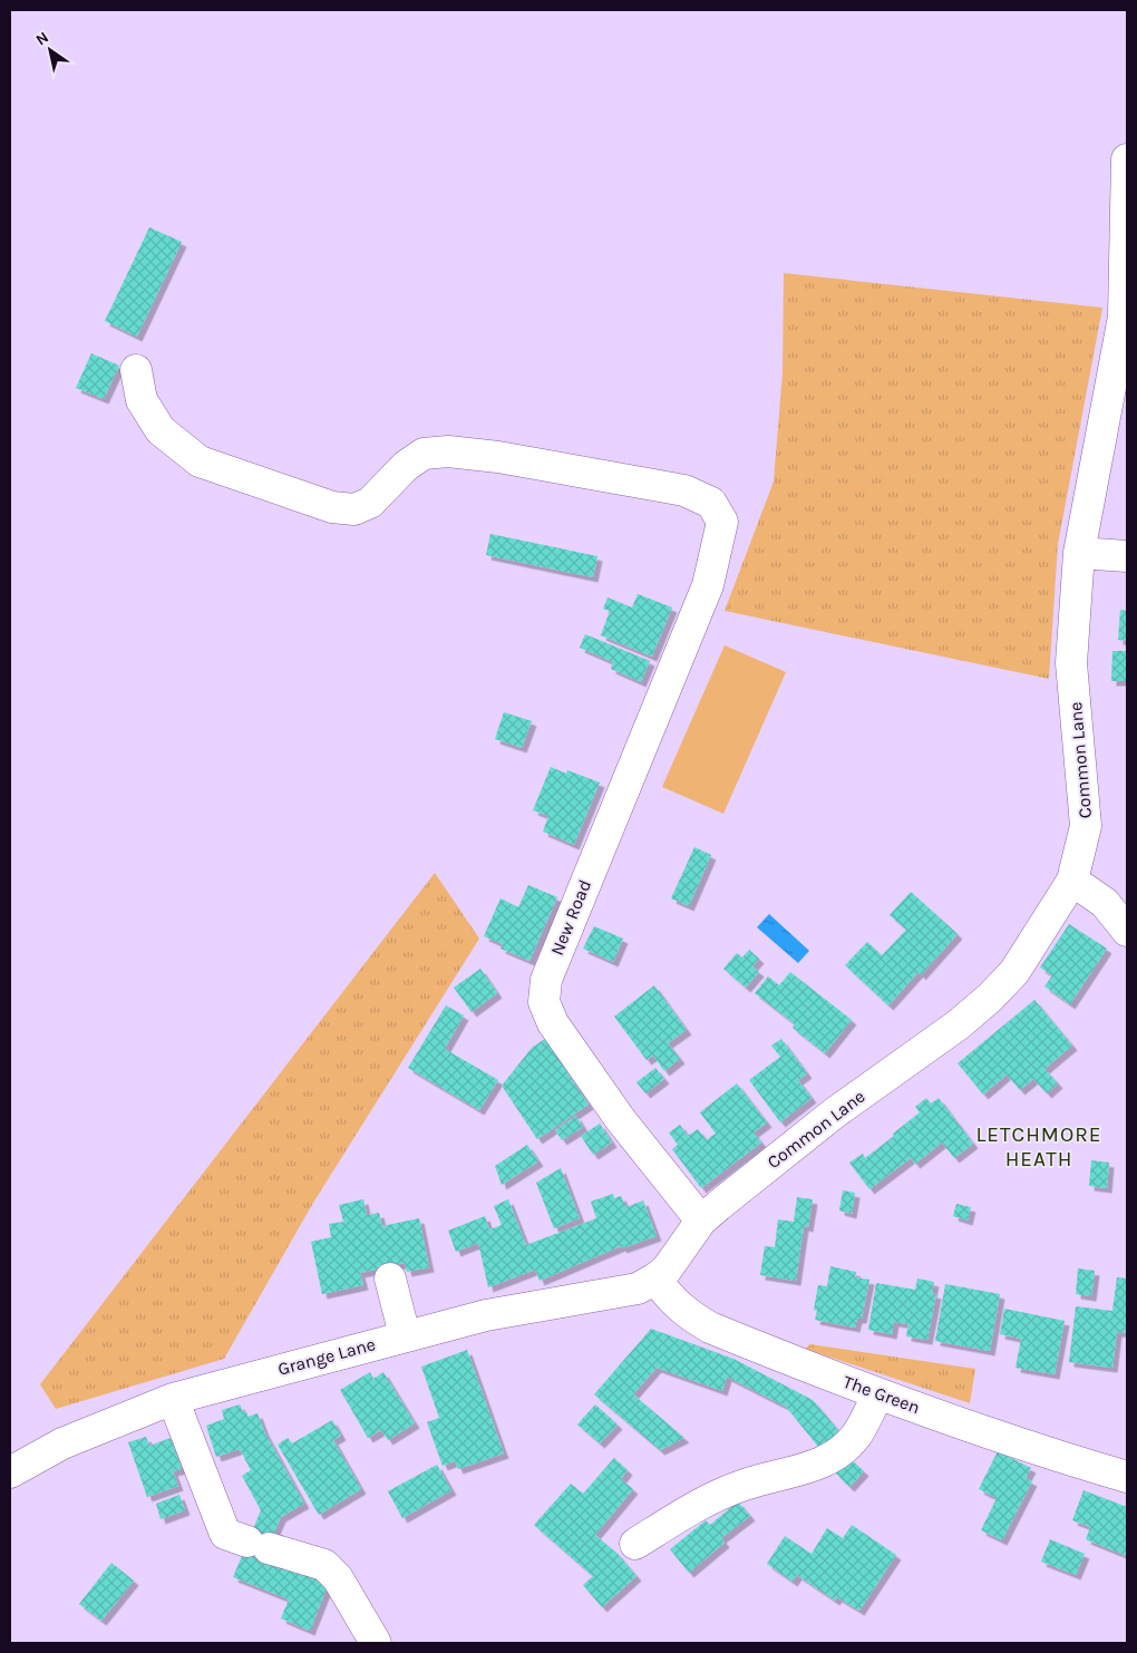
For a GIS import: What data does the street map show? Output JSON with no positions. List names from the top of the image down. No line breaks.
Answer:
{"streets":{"street":["Common Lane","New Road","Grange Lane","The Green"]},"crossings":[["Common Lane","New Road"],["Common Lane","Grange Lane"],["Common Lane","The Green"],["Grange Lane","The Green"]],"districts":["LETCHMORE HEATH"],"north":"top left"}
